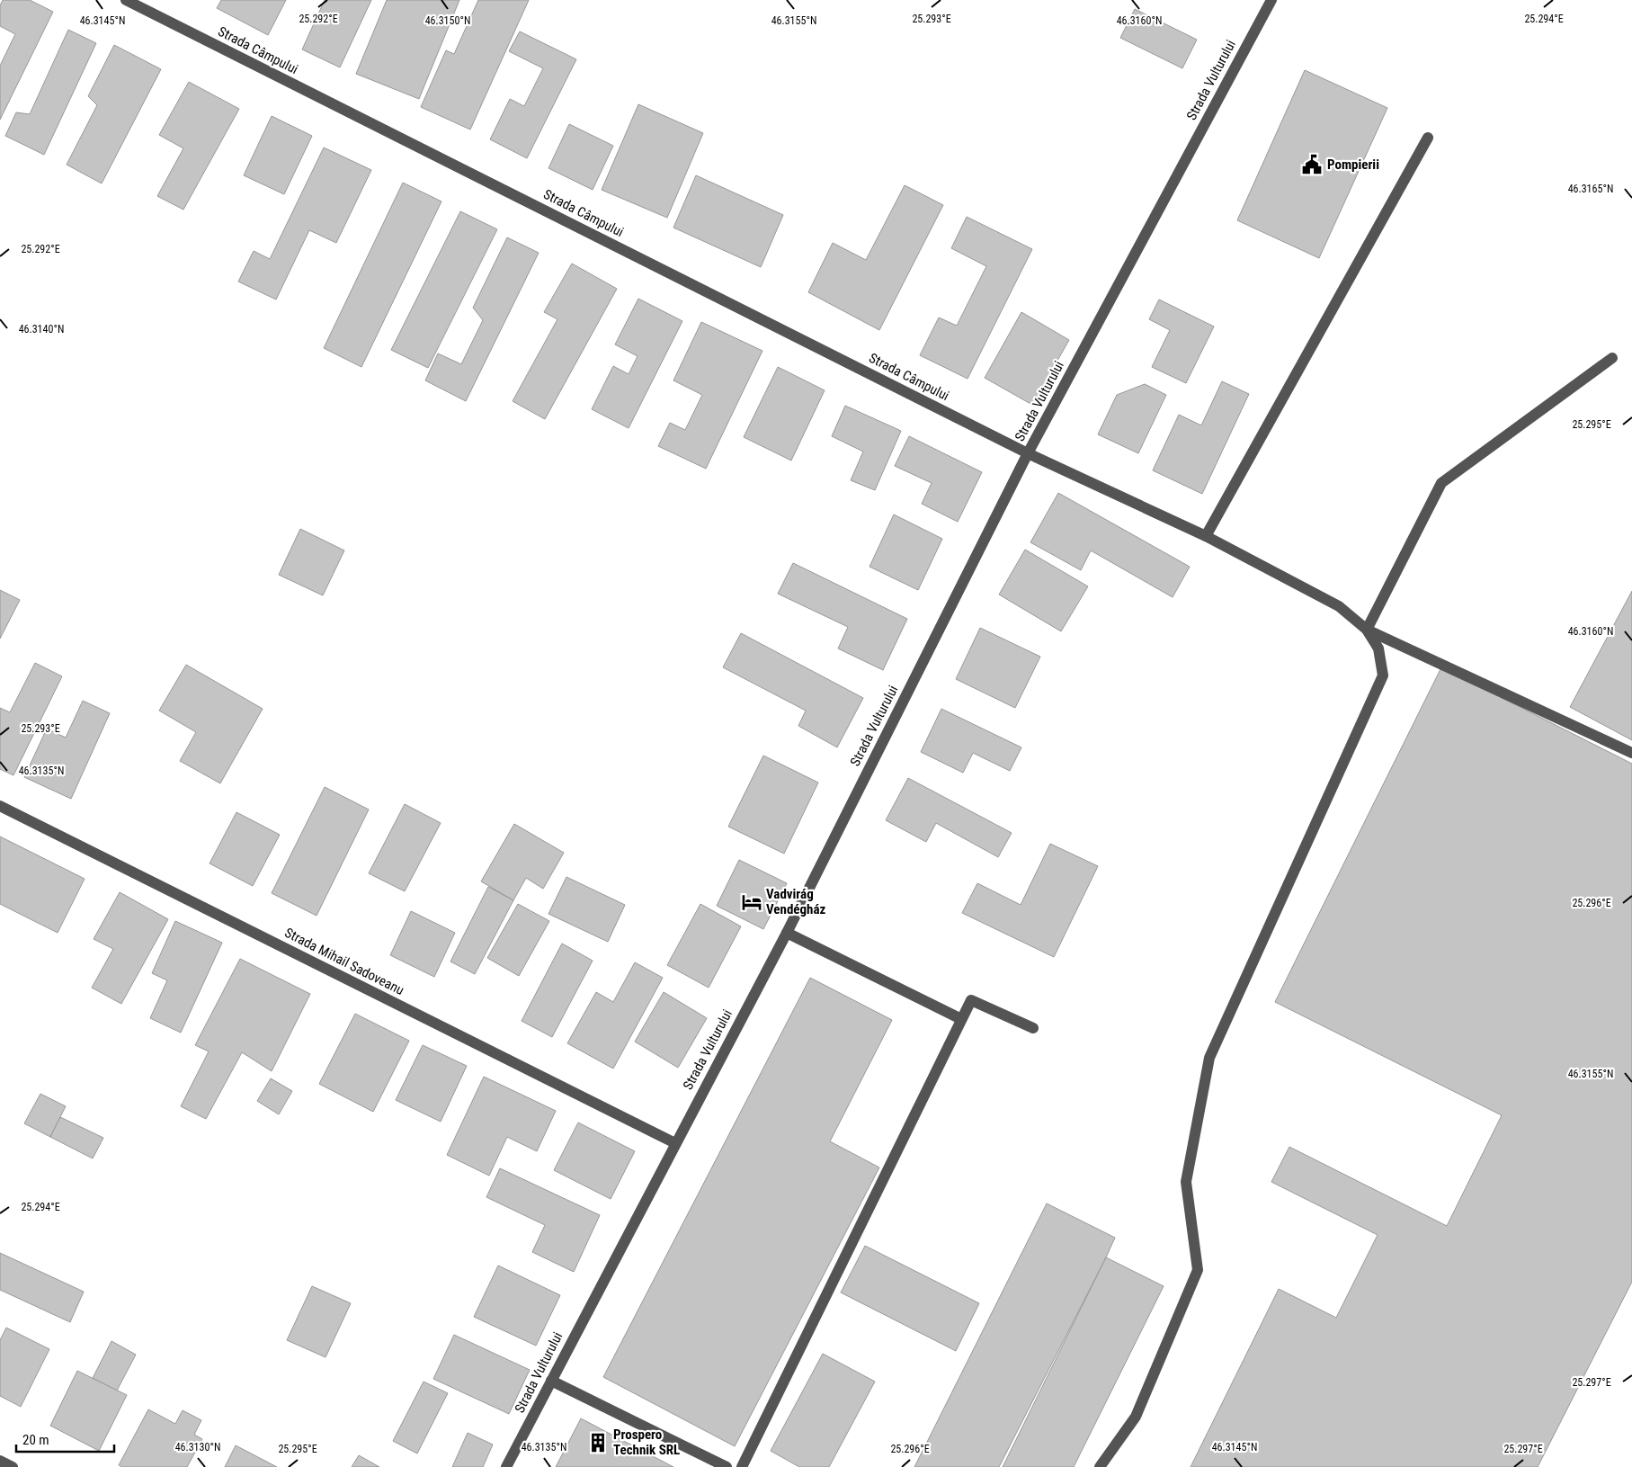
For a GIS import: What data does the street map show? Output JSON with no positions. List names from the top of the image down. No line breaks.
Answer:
{"streets":{"street":["Strada Câmpului","Strada Vulturului","Strada Mihail Sadoveanu"]},"crossings":[["Strada Câmpului","Strada Vulturului"],["Strada Vulturului","Strada Mihail Sadoveanu"]],"places":{"public building":["Pompierii"],"hotel":["Vadvirág Vendégház"],"building":["Prospero Technik SRL"]},"scale_bar":"20 m","coordinates":["25.292°E","25.293°E","25.294°E","46.3160°N","46.3145°N","46.3150°N","46.3155°N","46.3165°N","46.3140°N","25.295°E","46.3135°N","25.296°E","25.297°E","46.3130°N"]}
